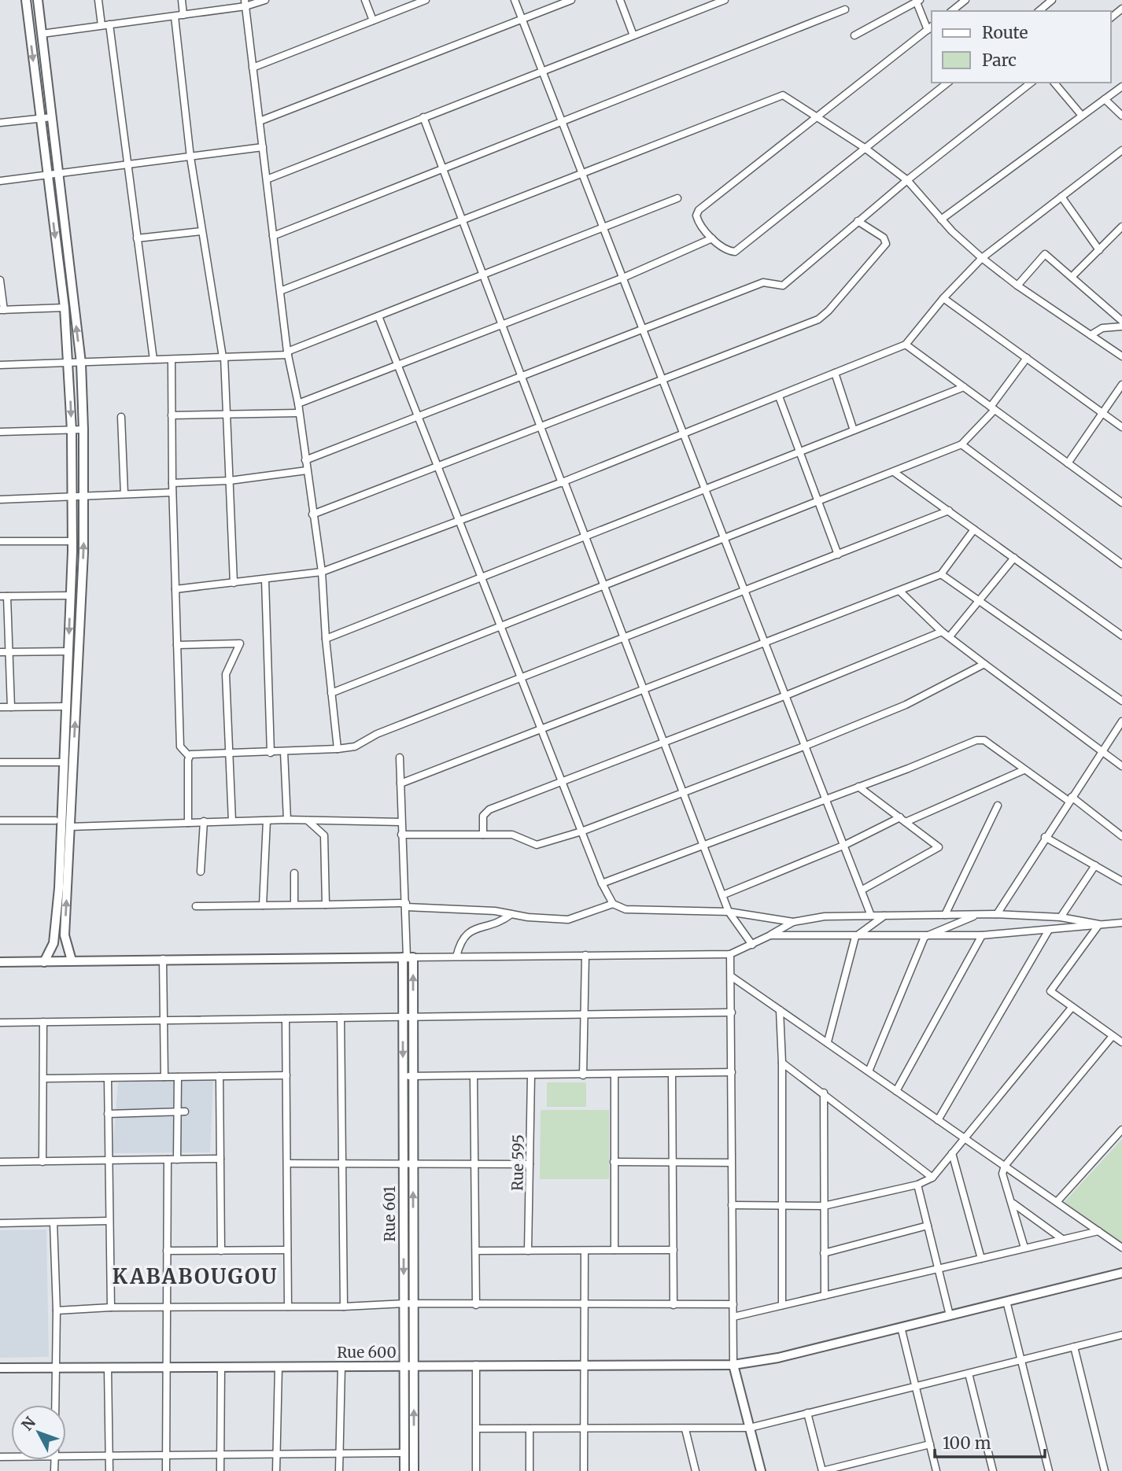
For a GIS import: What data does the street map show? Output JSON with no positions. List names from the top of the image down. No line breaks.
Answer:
{"streets":{"street":["Rue 595","Rue 601","Rue 600"]},"crossings":[["Rue 601","Rue 600"]],"districts":["KABABOUGOU"],"legend":["Route","Parc"],"scale_bar":"100 m","north":"top left"}
